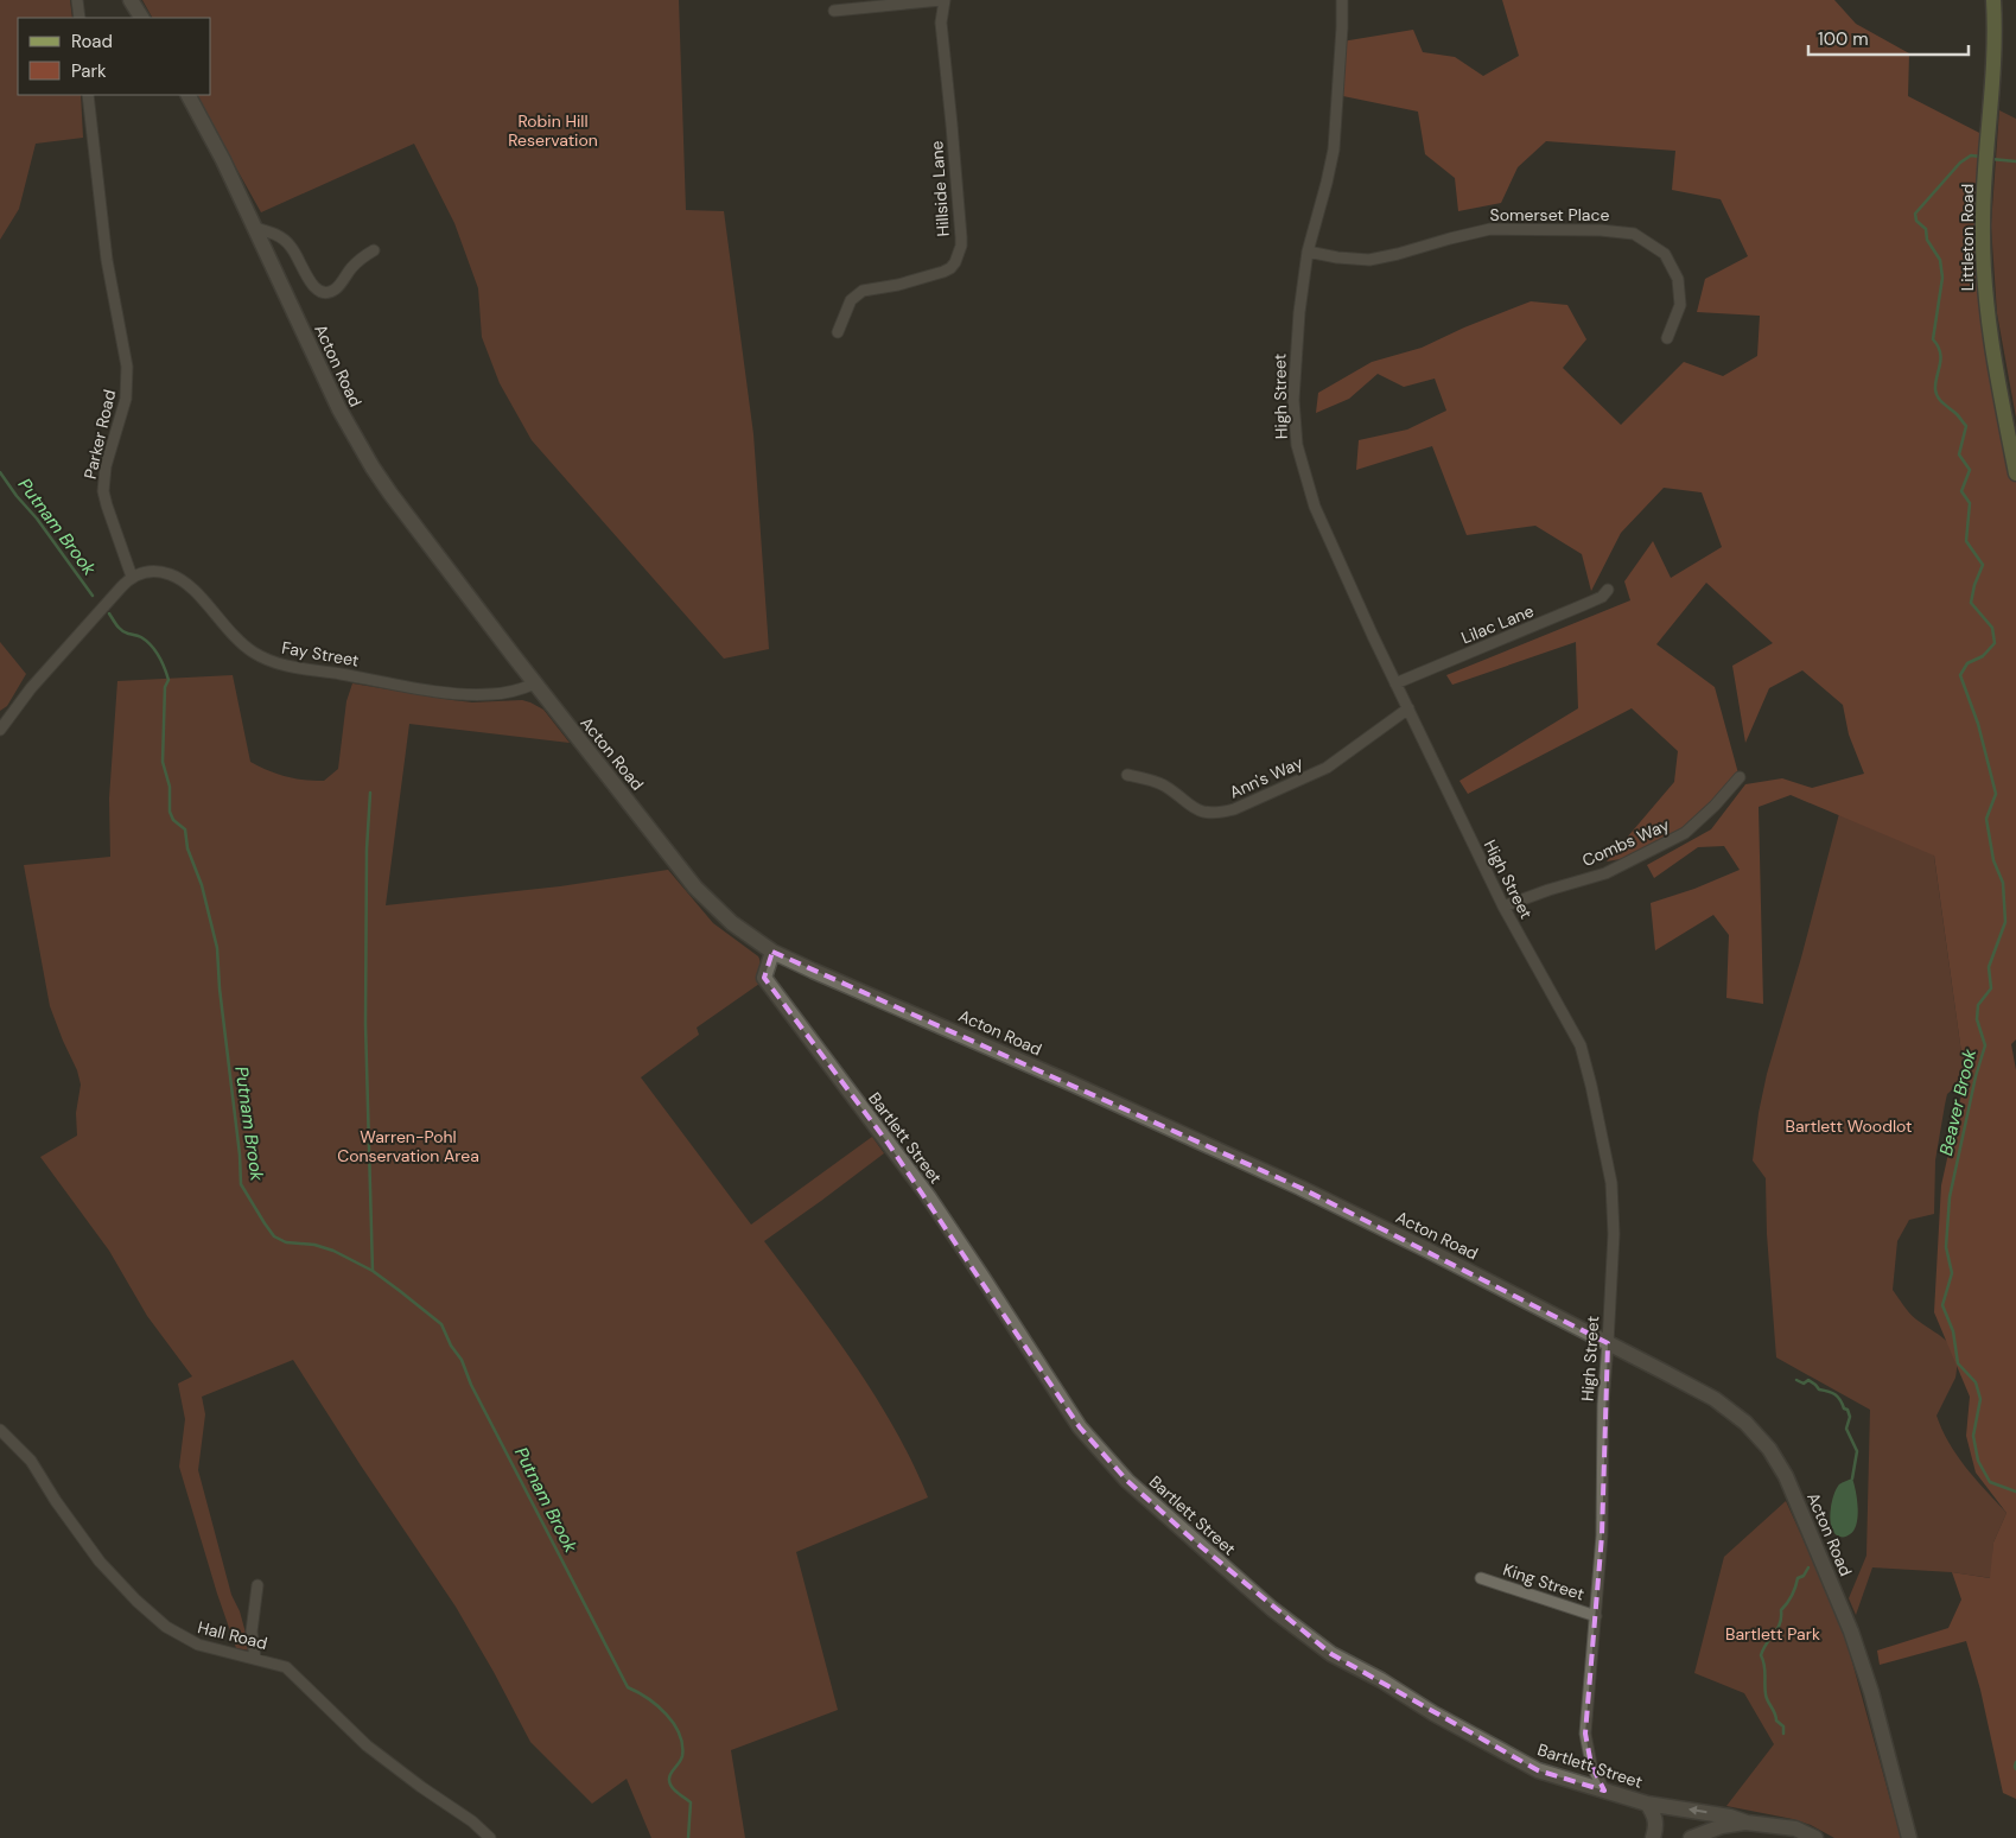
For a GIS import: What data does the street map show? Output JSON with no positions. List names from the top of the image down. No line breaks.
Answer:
{"streets":{"main road":["Littleton Road","Acton Road","Bartlett Street"],"street":["Hillside Lane","Somerset Place","High Street","Parker Road","Lilac Lane","Fay Street","Ann's Way","Combs Way","King Street","Hall Road"]},"crossings":[["Somerset Place","High Street"],["Acton Road","High Street"],["Acton Road","Fay Street"],["Acton Road","Bartlett Street"],["High Street","Lilac Lane"],["High Street","Ann's Way"],["High Street","Combs Way"],["High Street","Bartlett Street"],["High Street","King Street"],["Parker Road","Fay Street"]],"water":["Putnam Brook","Beaver Brook"],"parks":["Robin Hill Reservation","Bartlett Woodlot","Warren-Pohl Conservation Area","Bartlett Park"],"legend":["Road","Park"],"scale_bar":"100 m"}
